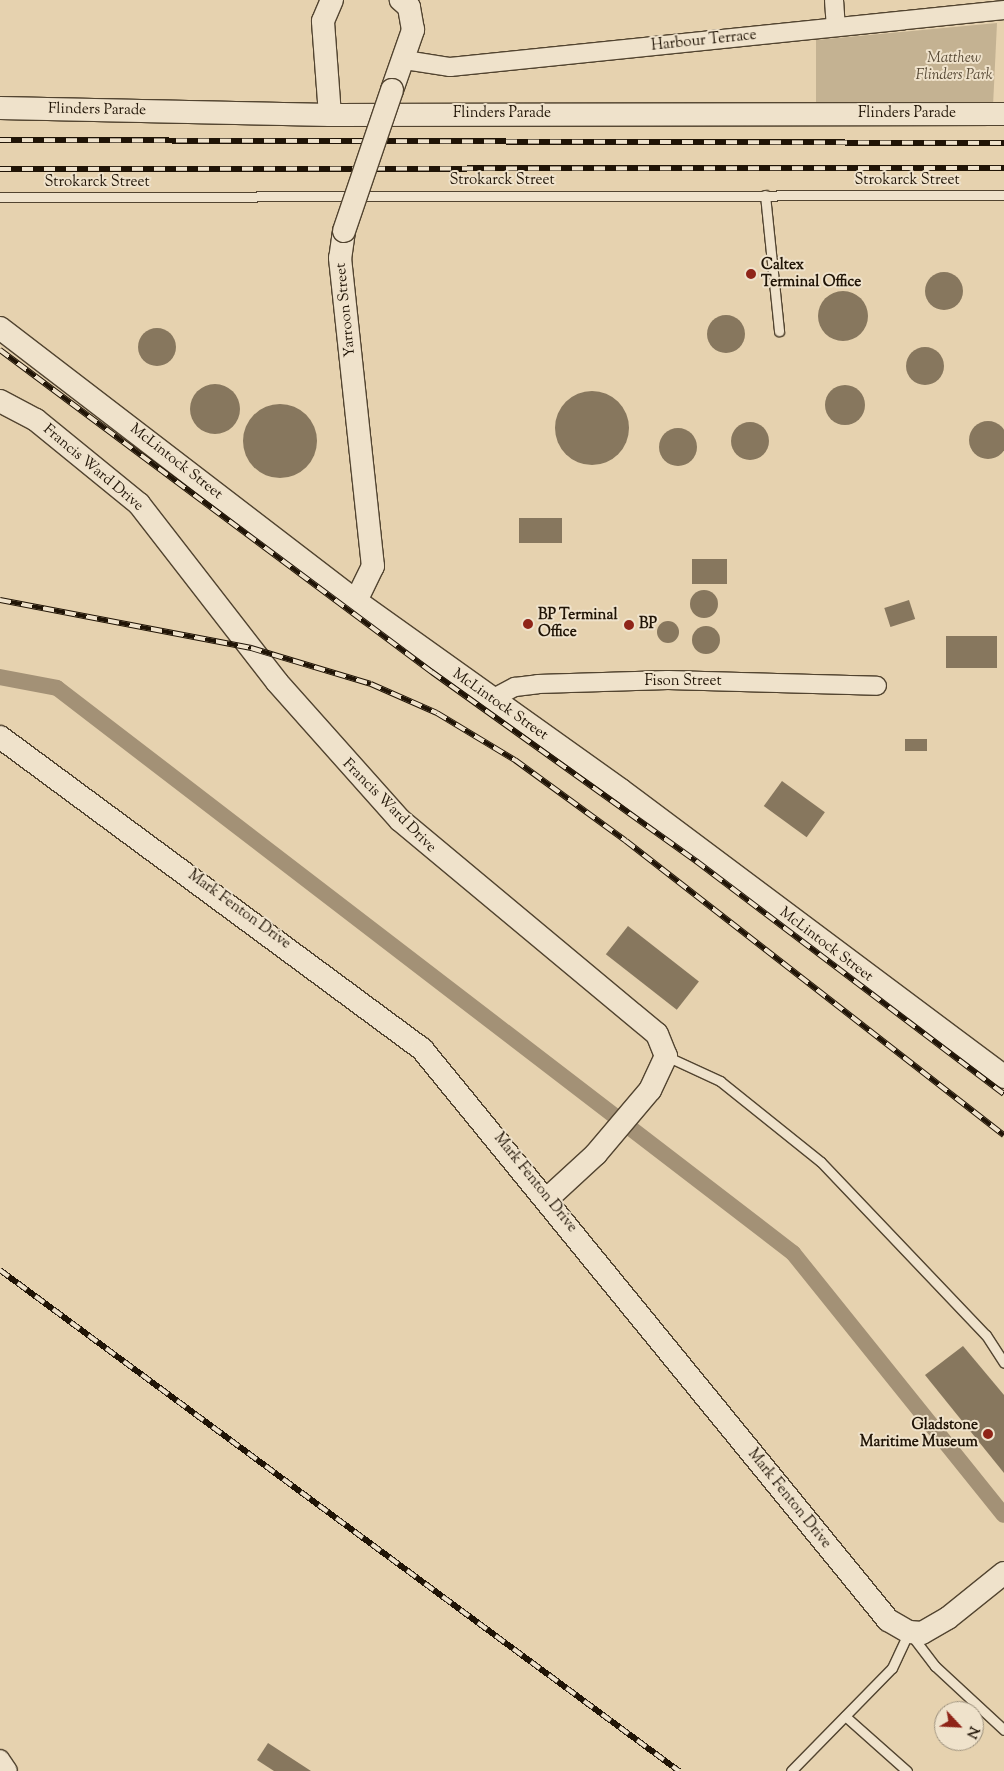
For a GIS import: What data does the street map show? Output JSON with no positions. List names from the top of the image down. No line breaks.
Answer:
{"streets":{"street":["Harbour Terrace","Flinders Parade","Yarroon Street","McLintock Street","Francis Ward Drive","Fison Street","Mark Fenton Drive"],"lane":["Strokarck Street"]},"crossings":[["Harbour Terrace","Yarroon Street"],["Yarroon Street","McLintock Street"],["McLintock Street","Fison Street"]],"parks":["Matthew Flinders Park"],"places":["Caltex Terminal Office","BP Terminal Office","BP","Gladstone Maritime Museum"],"north":"bottom right"}
